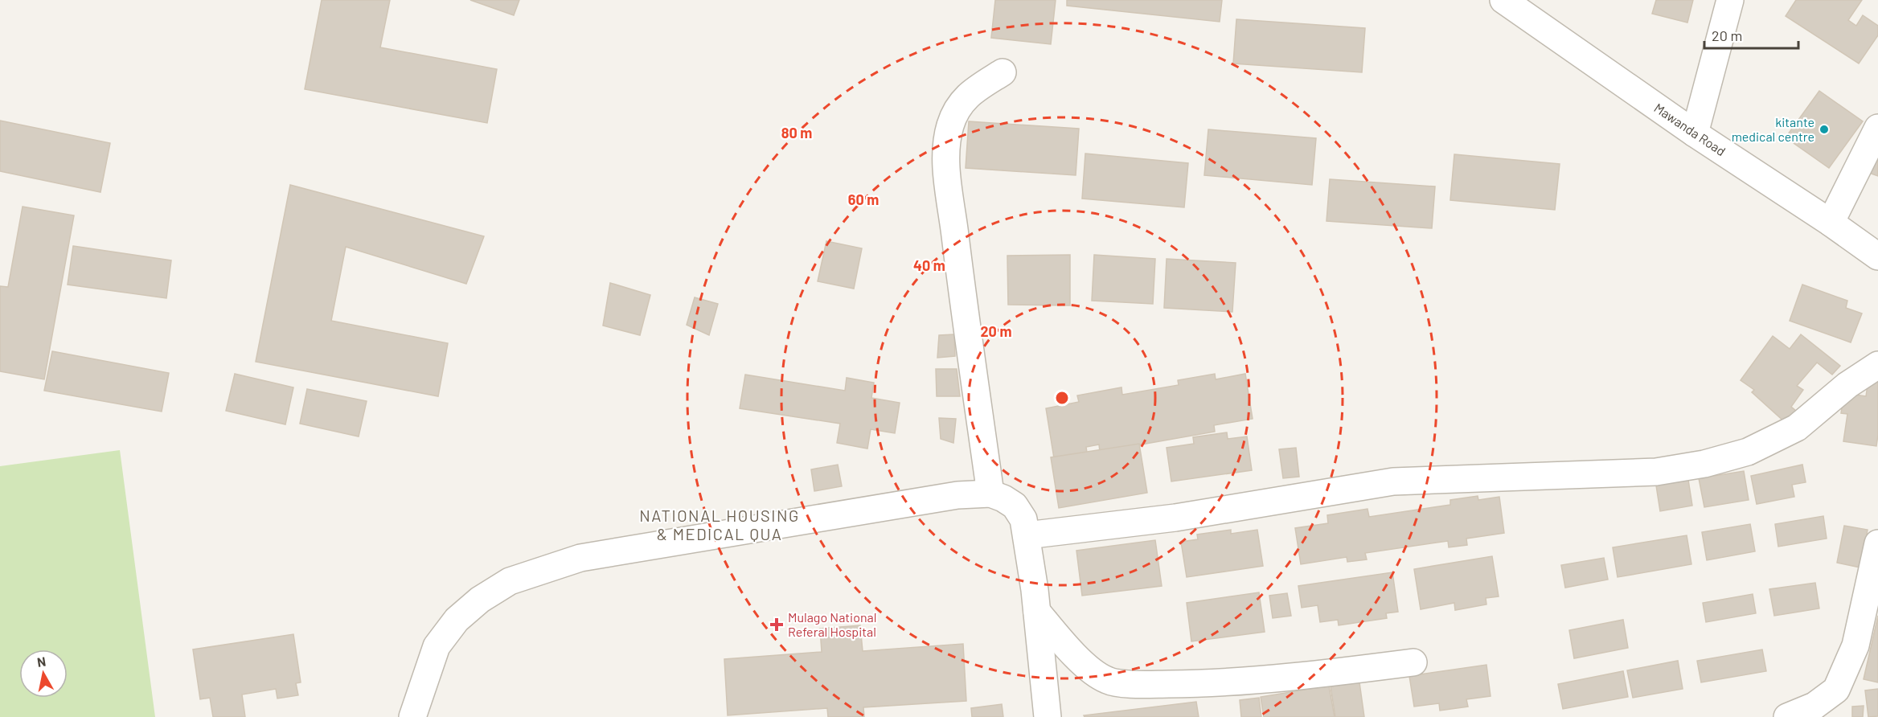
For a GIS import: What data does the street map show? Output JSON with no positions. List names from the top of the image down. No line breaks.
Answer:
{"streets":{"street":["Mawanda Road"]},"districts":["NATIONAL HOUSING & MEDICAL QUA"],"places":{"other":["kitante medical centre"],"health":["Mulago National Referal Hospital"]},"scale_bar":"20 m","north":"top","rings":["80 m","60 m","40 m","20 m"]}
